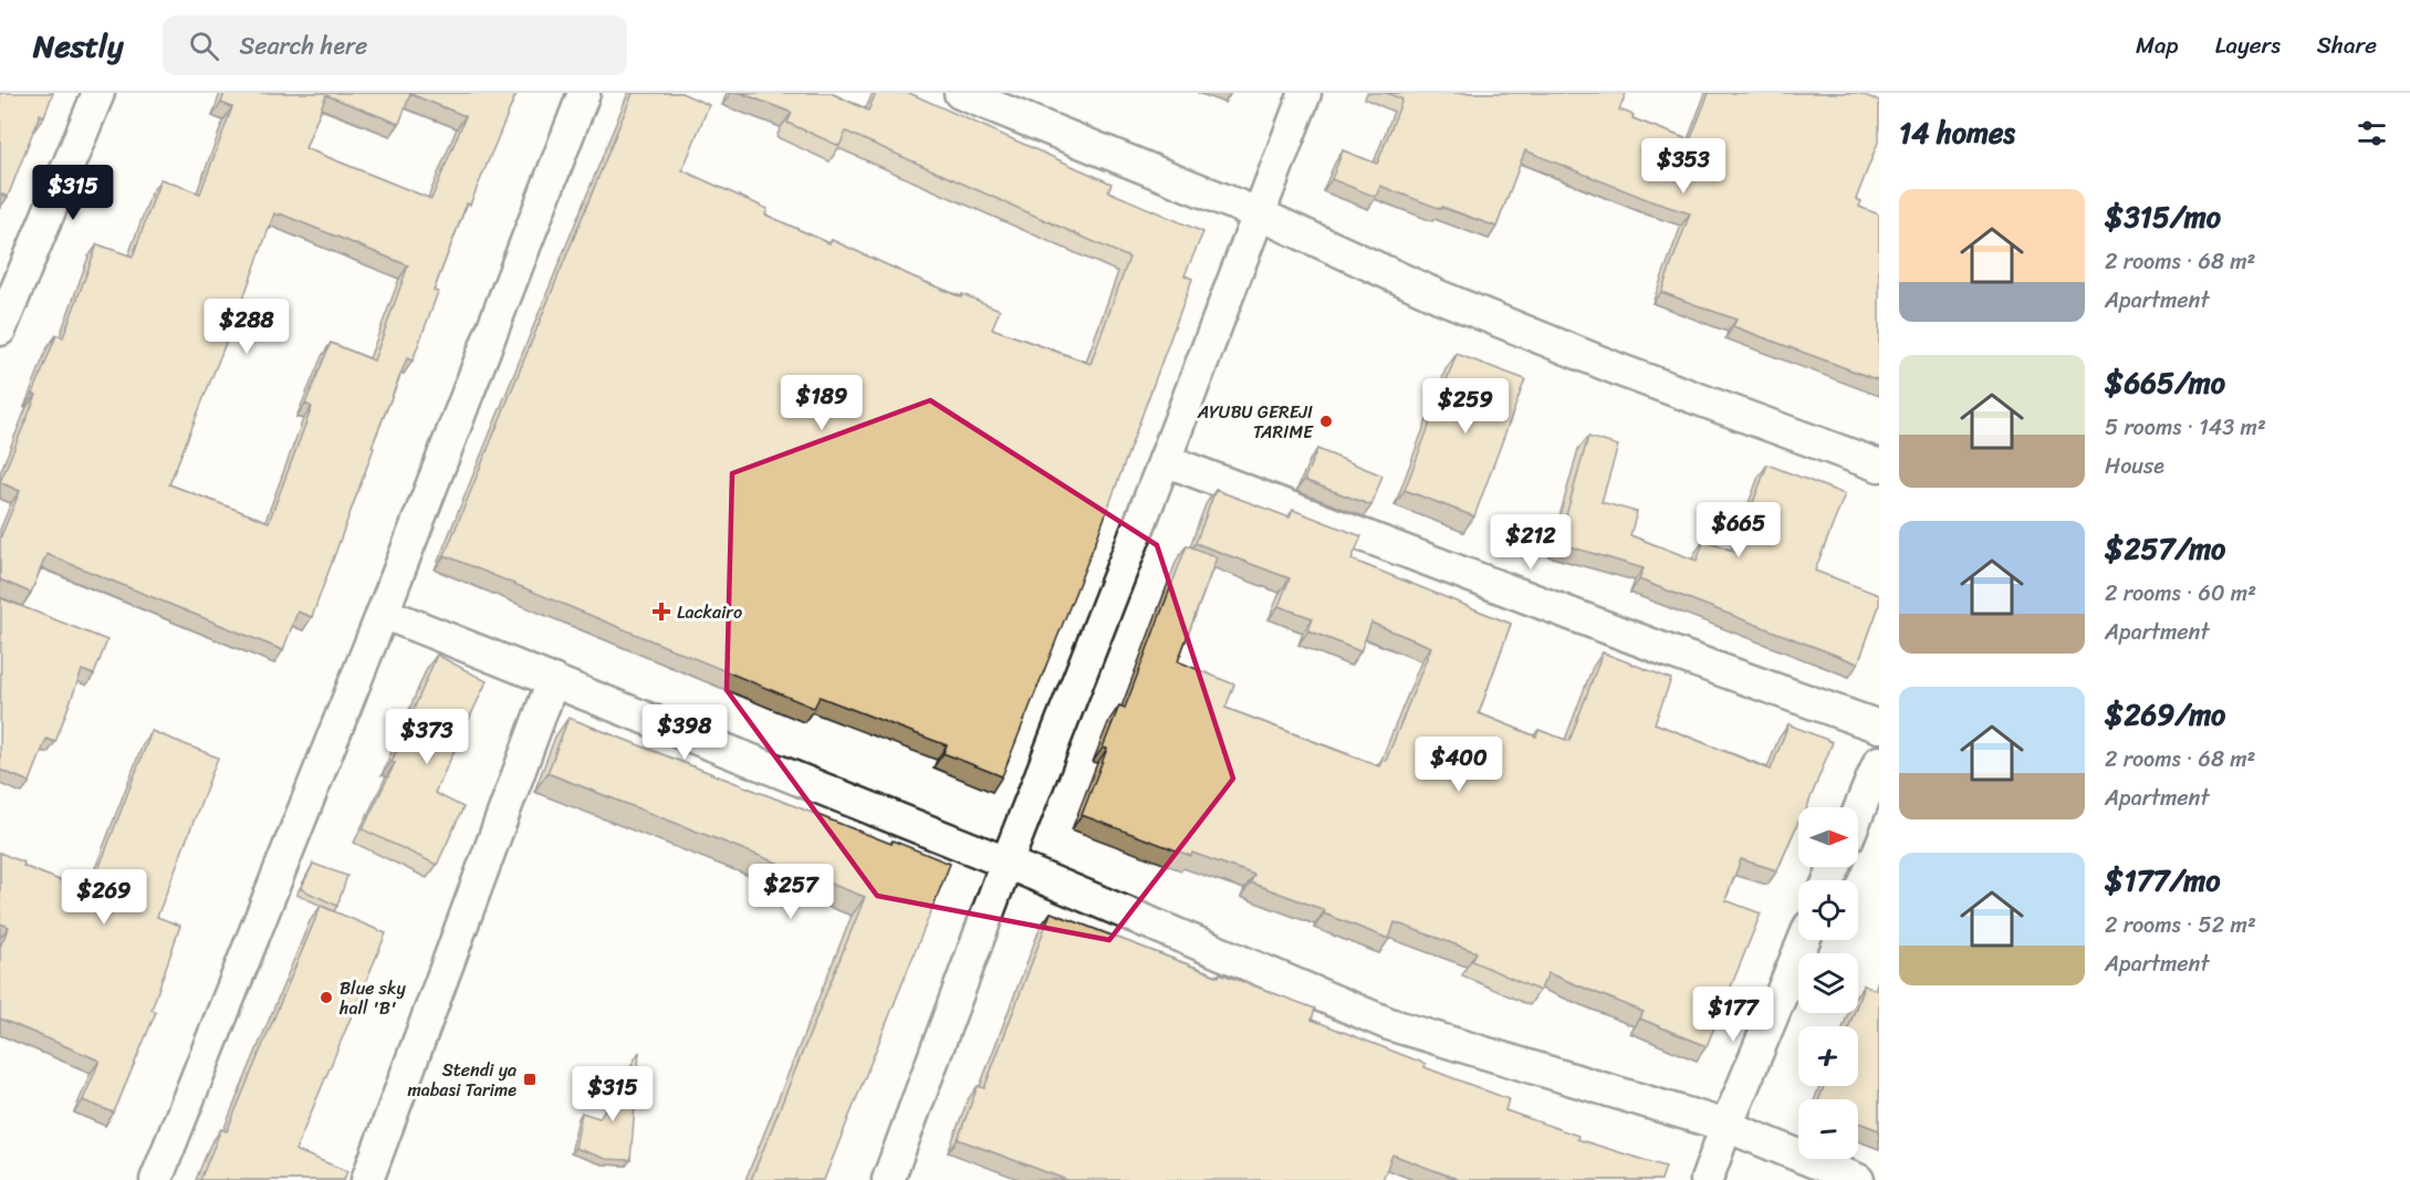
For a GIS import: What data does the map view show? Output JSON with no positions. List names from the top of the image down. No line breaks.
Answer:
{"places":{"other":["AYUBU GEREJI TARIME","Blue sky hall 'B'"],"health":["Lackairo"],"transit":["Stendi ya mabasi Tarime"]},"north":"right","page":{"header":"Nestly","search":"Search here","nav":["Map","Layers","Share"],"heading":"14 homes","price":["$353","$315","$288","$189","$259","$665","$212","$398","$373","$400","$257","$269","$177","$315"],"list":[{"name":"$315/mo","note":"2 rooms · 68 m² · Apartment"},{"name":"$665/mo","note":"5 rooms · 143 m² · House"},{"name":"$257/mo","note":"2 rooms · 60 m² · Apartment"},{"name":"$269/mo","note":"2 rooms · 68 m² · Apartment"},{"name":"$177/mo","note":"2 rooms · 52 m² · Apartment"}],"map_buttons":["+","−"]}}
